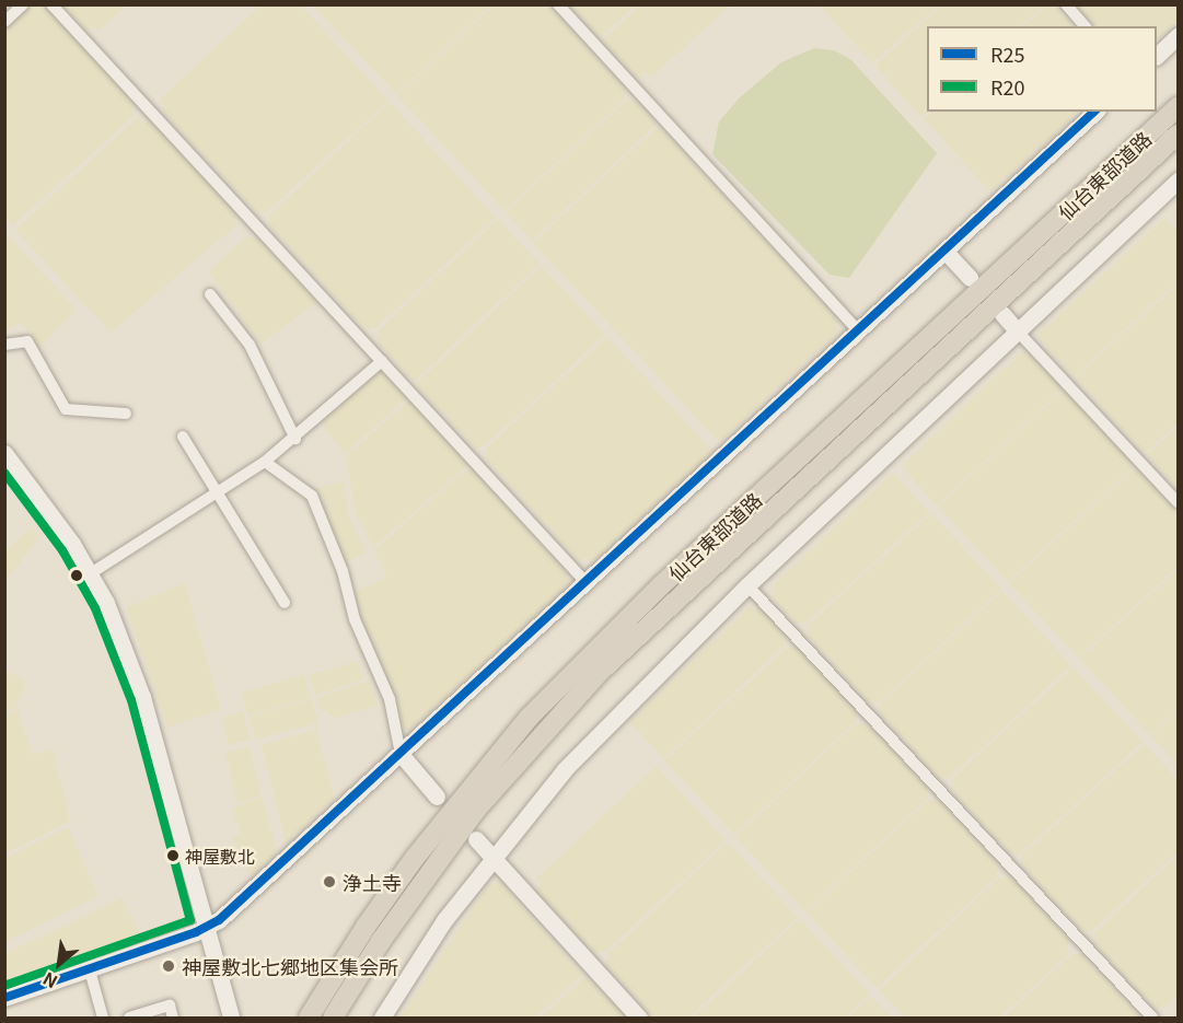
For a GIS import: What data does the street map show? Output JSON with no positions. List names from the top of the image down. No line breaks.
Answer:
{"streets":{"highway":["仙台東部道路"]},"places":["神屋敷北","浄土寺","神屋敷北七郷地区集会所"],"lines":["transit line R25","transit line R20"],"legend":["R25","R20"],"north":"bottom left"}
